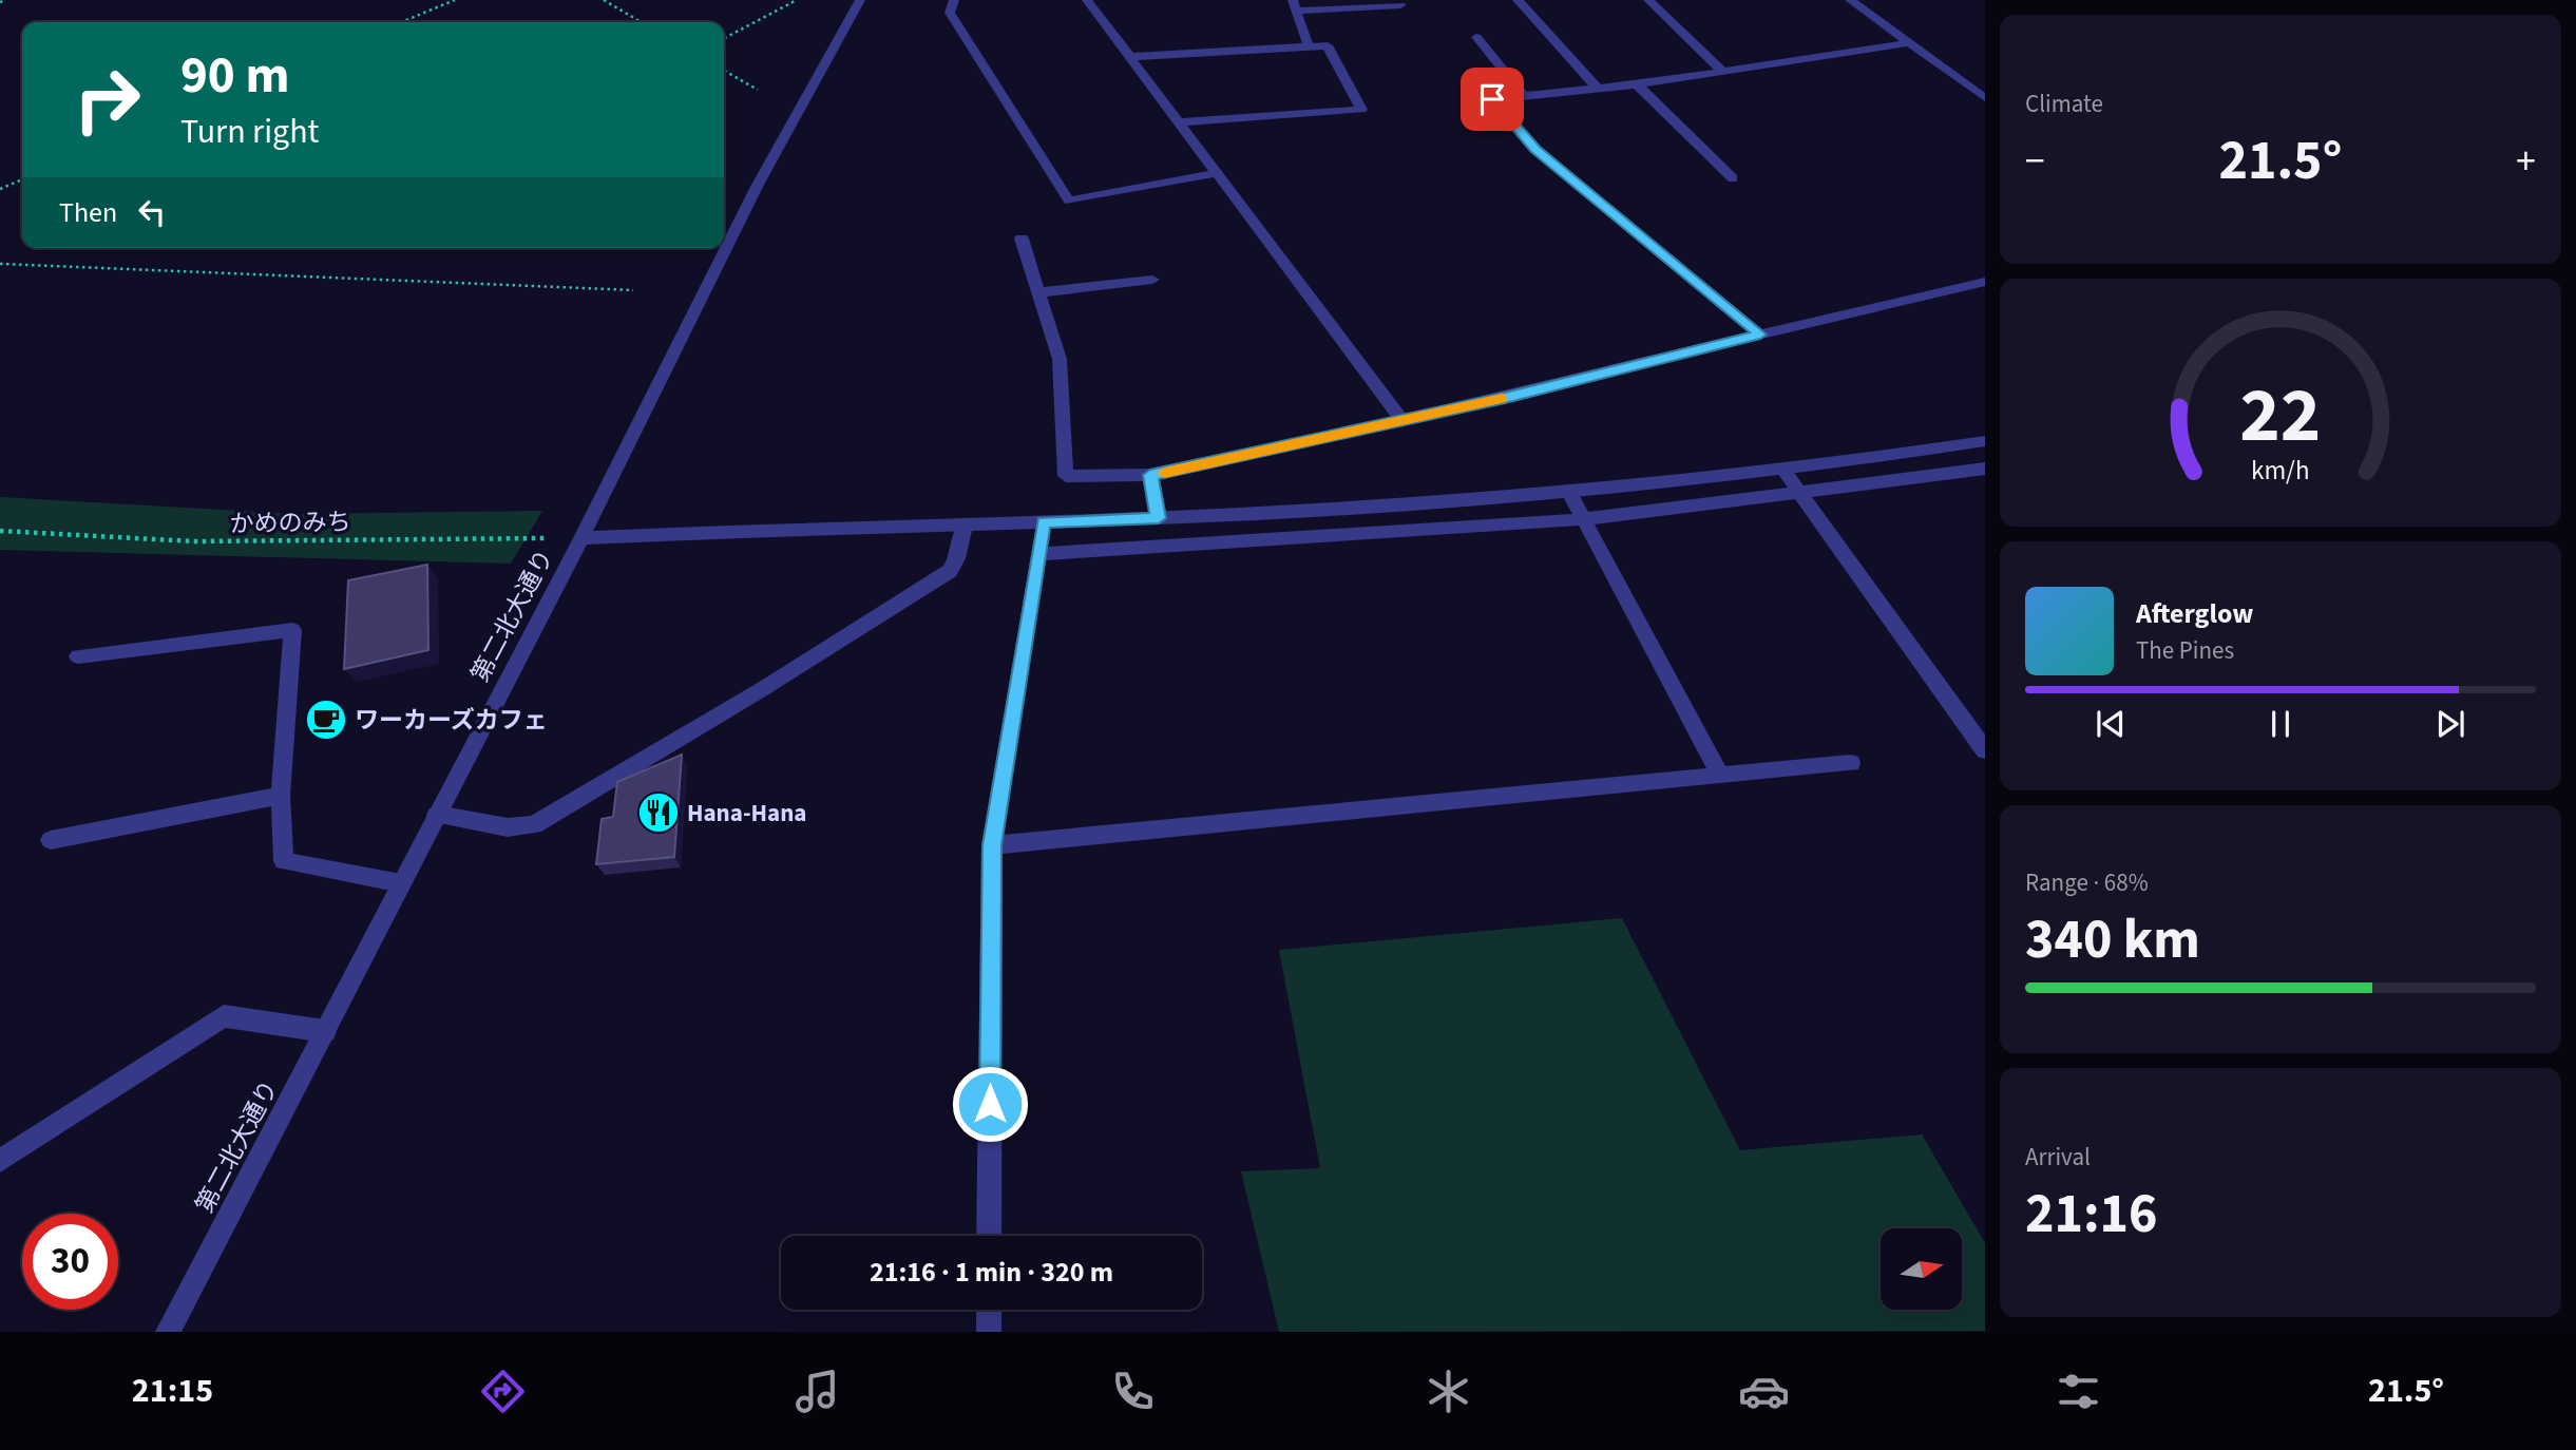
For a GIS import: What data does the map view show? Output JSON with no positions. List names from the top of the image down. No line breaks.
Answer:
{"streets":{"street":["第二北大通り"],"path":["かめのみち"]},"crossings":[["かめのみち","第二北大通り"]],"places":{"cafe":["ワーカーズカフェ"],"restaurant":["Hana-Hana"]},"north":"right","page":{"tile":["Climate",["Range · 68%","340 km"],["Arrival","21:16"]],"turn":["90 m","Turn right"],"heat":["−","21.5°","+"],"then":"Then","song":["Afterglow","The Pines"],"limit":"30","trip":"21:16 · 1 min · 320 m","tabs":["21:15","21.5°"],"gauge":["22","km/h"]}}
